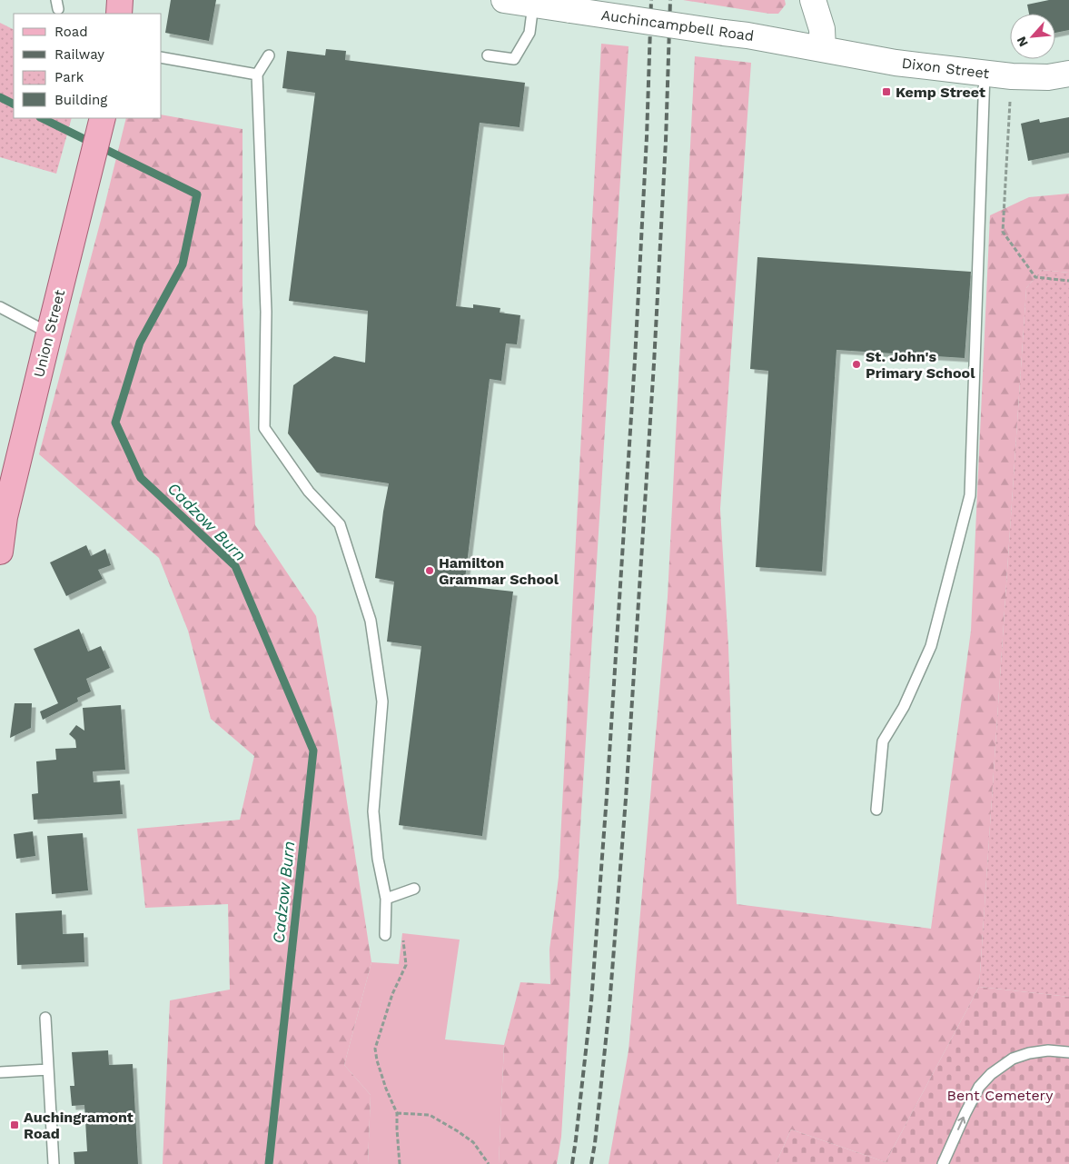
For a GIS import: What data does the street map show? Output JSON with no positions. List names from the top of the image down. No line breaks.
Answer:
{"streets":{"main road":["Union Street"],"street":["Auchincampbell Road","Dixon Street"]},"crossings":[["Auchincampbell Road","Dixon Street"]],"water":["Cadzow Burn"],"parks":["Bent Cemetery"],"places":{"transit":["Kemp Street","Auchingramont Road"],"other":["St. John's Primary School","Hamilton Grammar School"]},"legend":["Road","Railway","Park","Building"],"north":"bottom left"}
